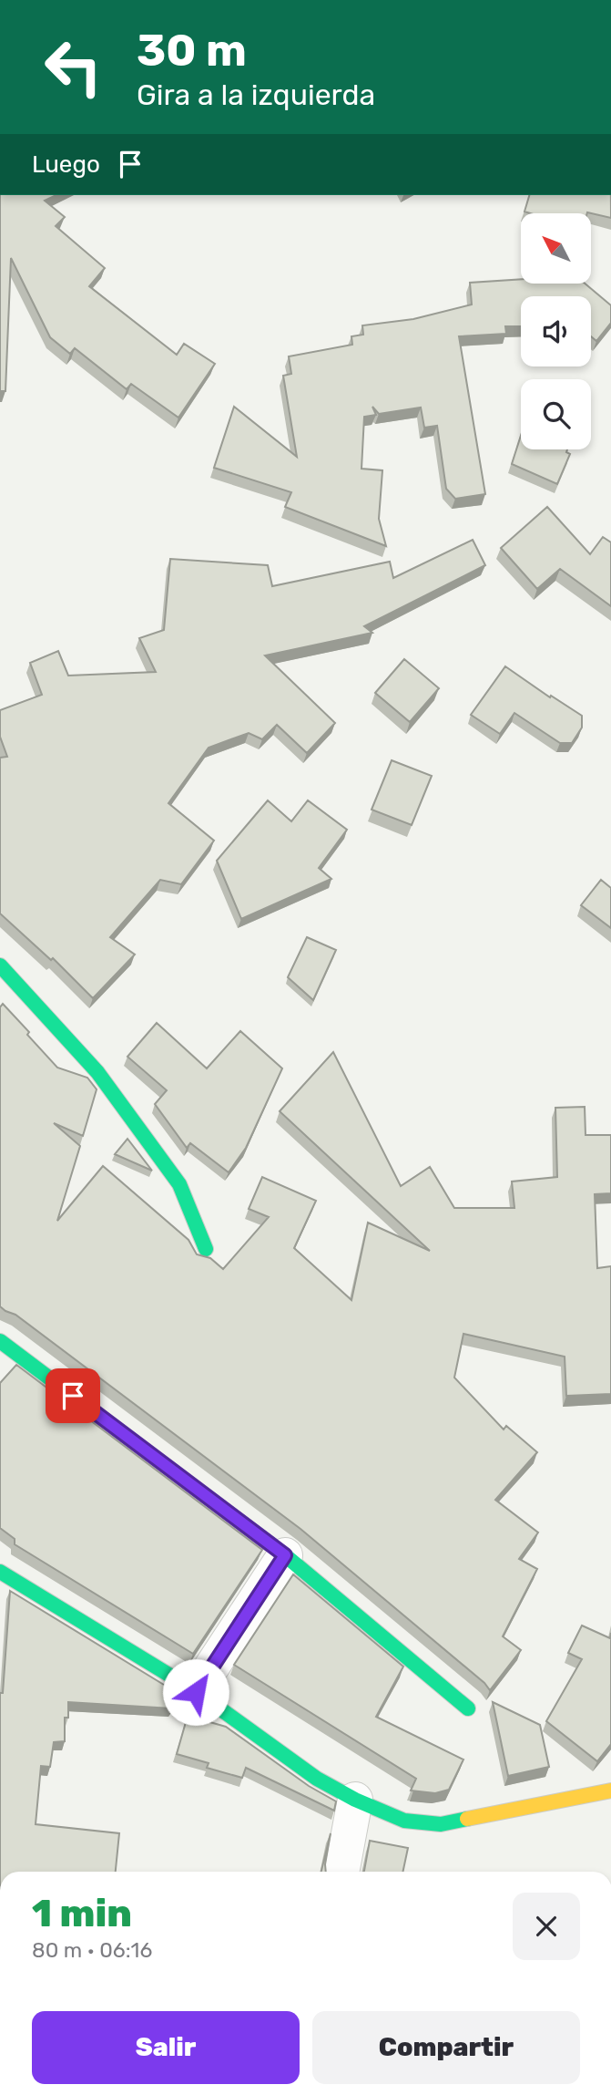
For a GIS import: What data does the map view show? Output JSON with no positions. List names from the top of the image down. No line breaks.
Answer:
{"north":"top left","page":{"turn":["30 m","Gira a la izquierda"],"then":"Luego","heading":["1 min","80 m · 06:16"],"buttons":["Salir","Compartir"]}}
